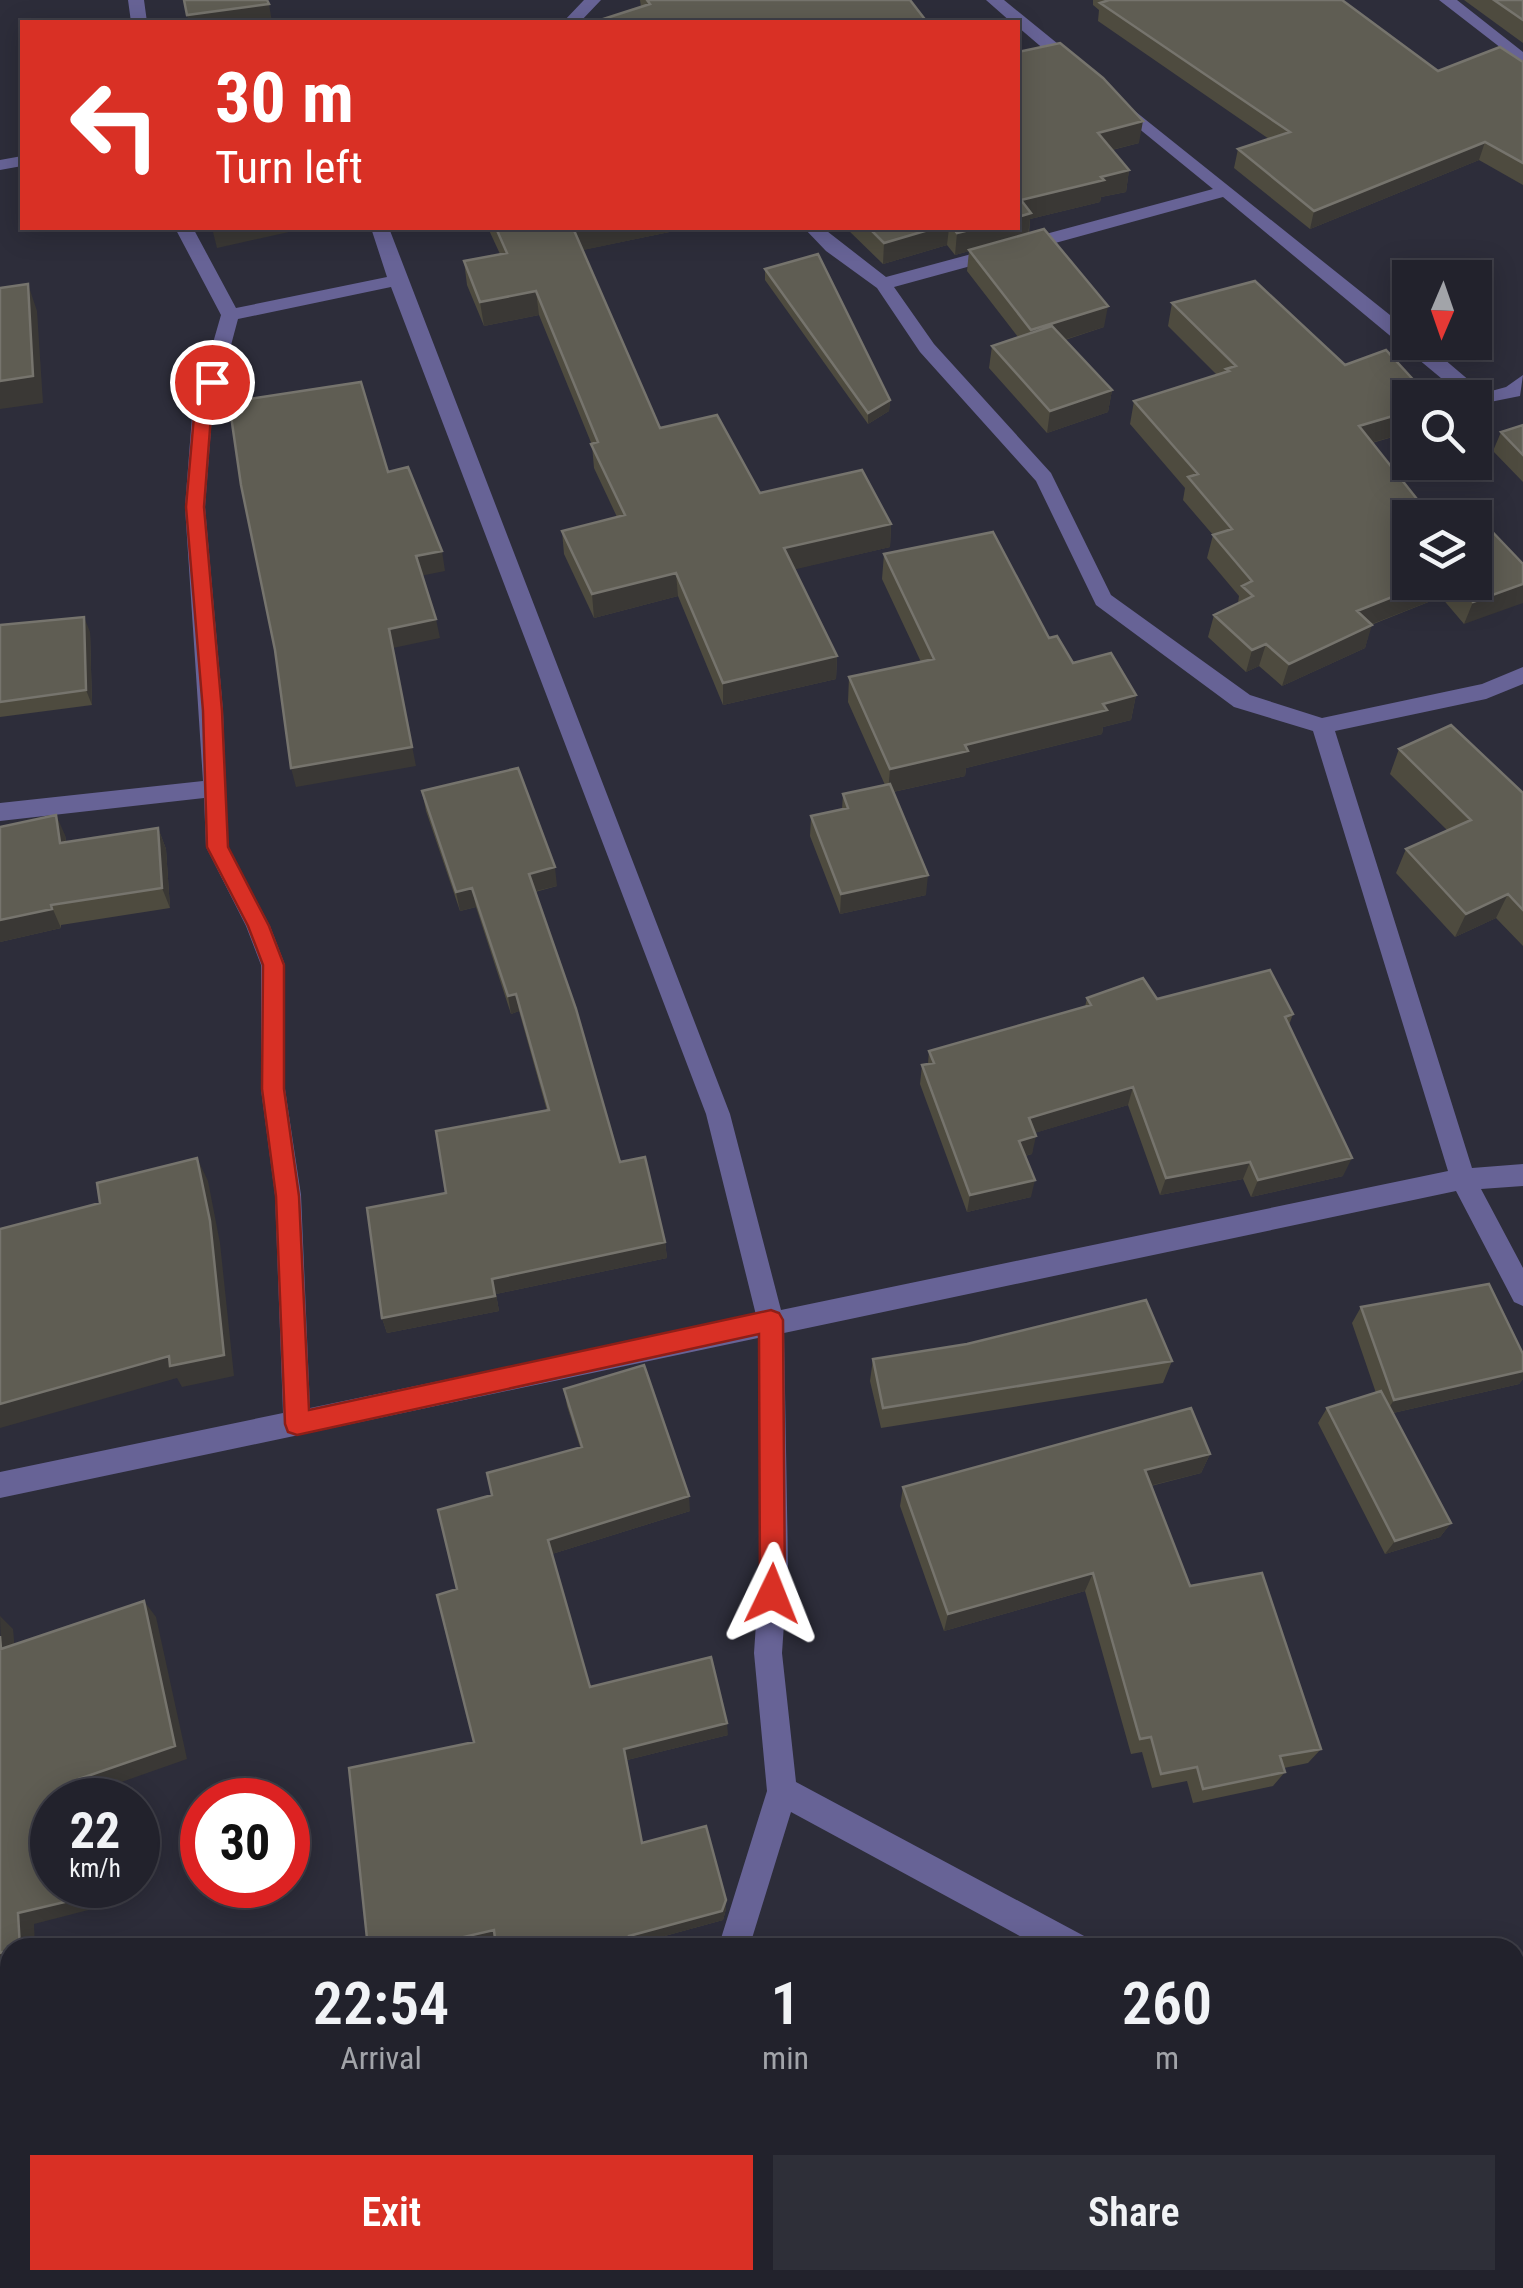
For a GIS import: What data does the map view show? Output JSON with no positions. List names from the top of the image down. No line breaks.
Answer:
{"north":"bottom","page":{"turn":["30 m","Turn left"],"speed":"22 km/h","limit":"30","eta":["22:54","Arrival","1","min","260","m"],"buttons":["Exit","Share"]}}
